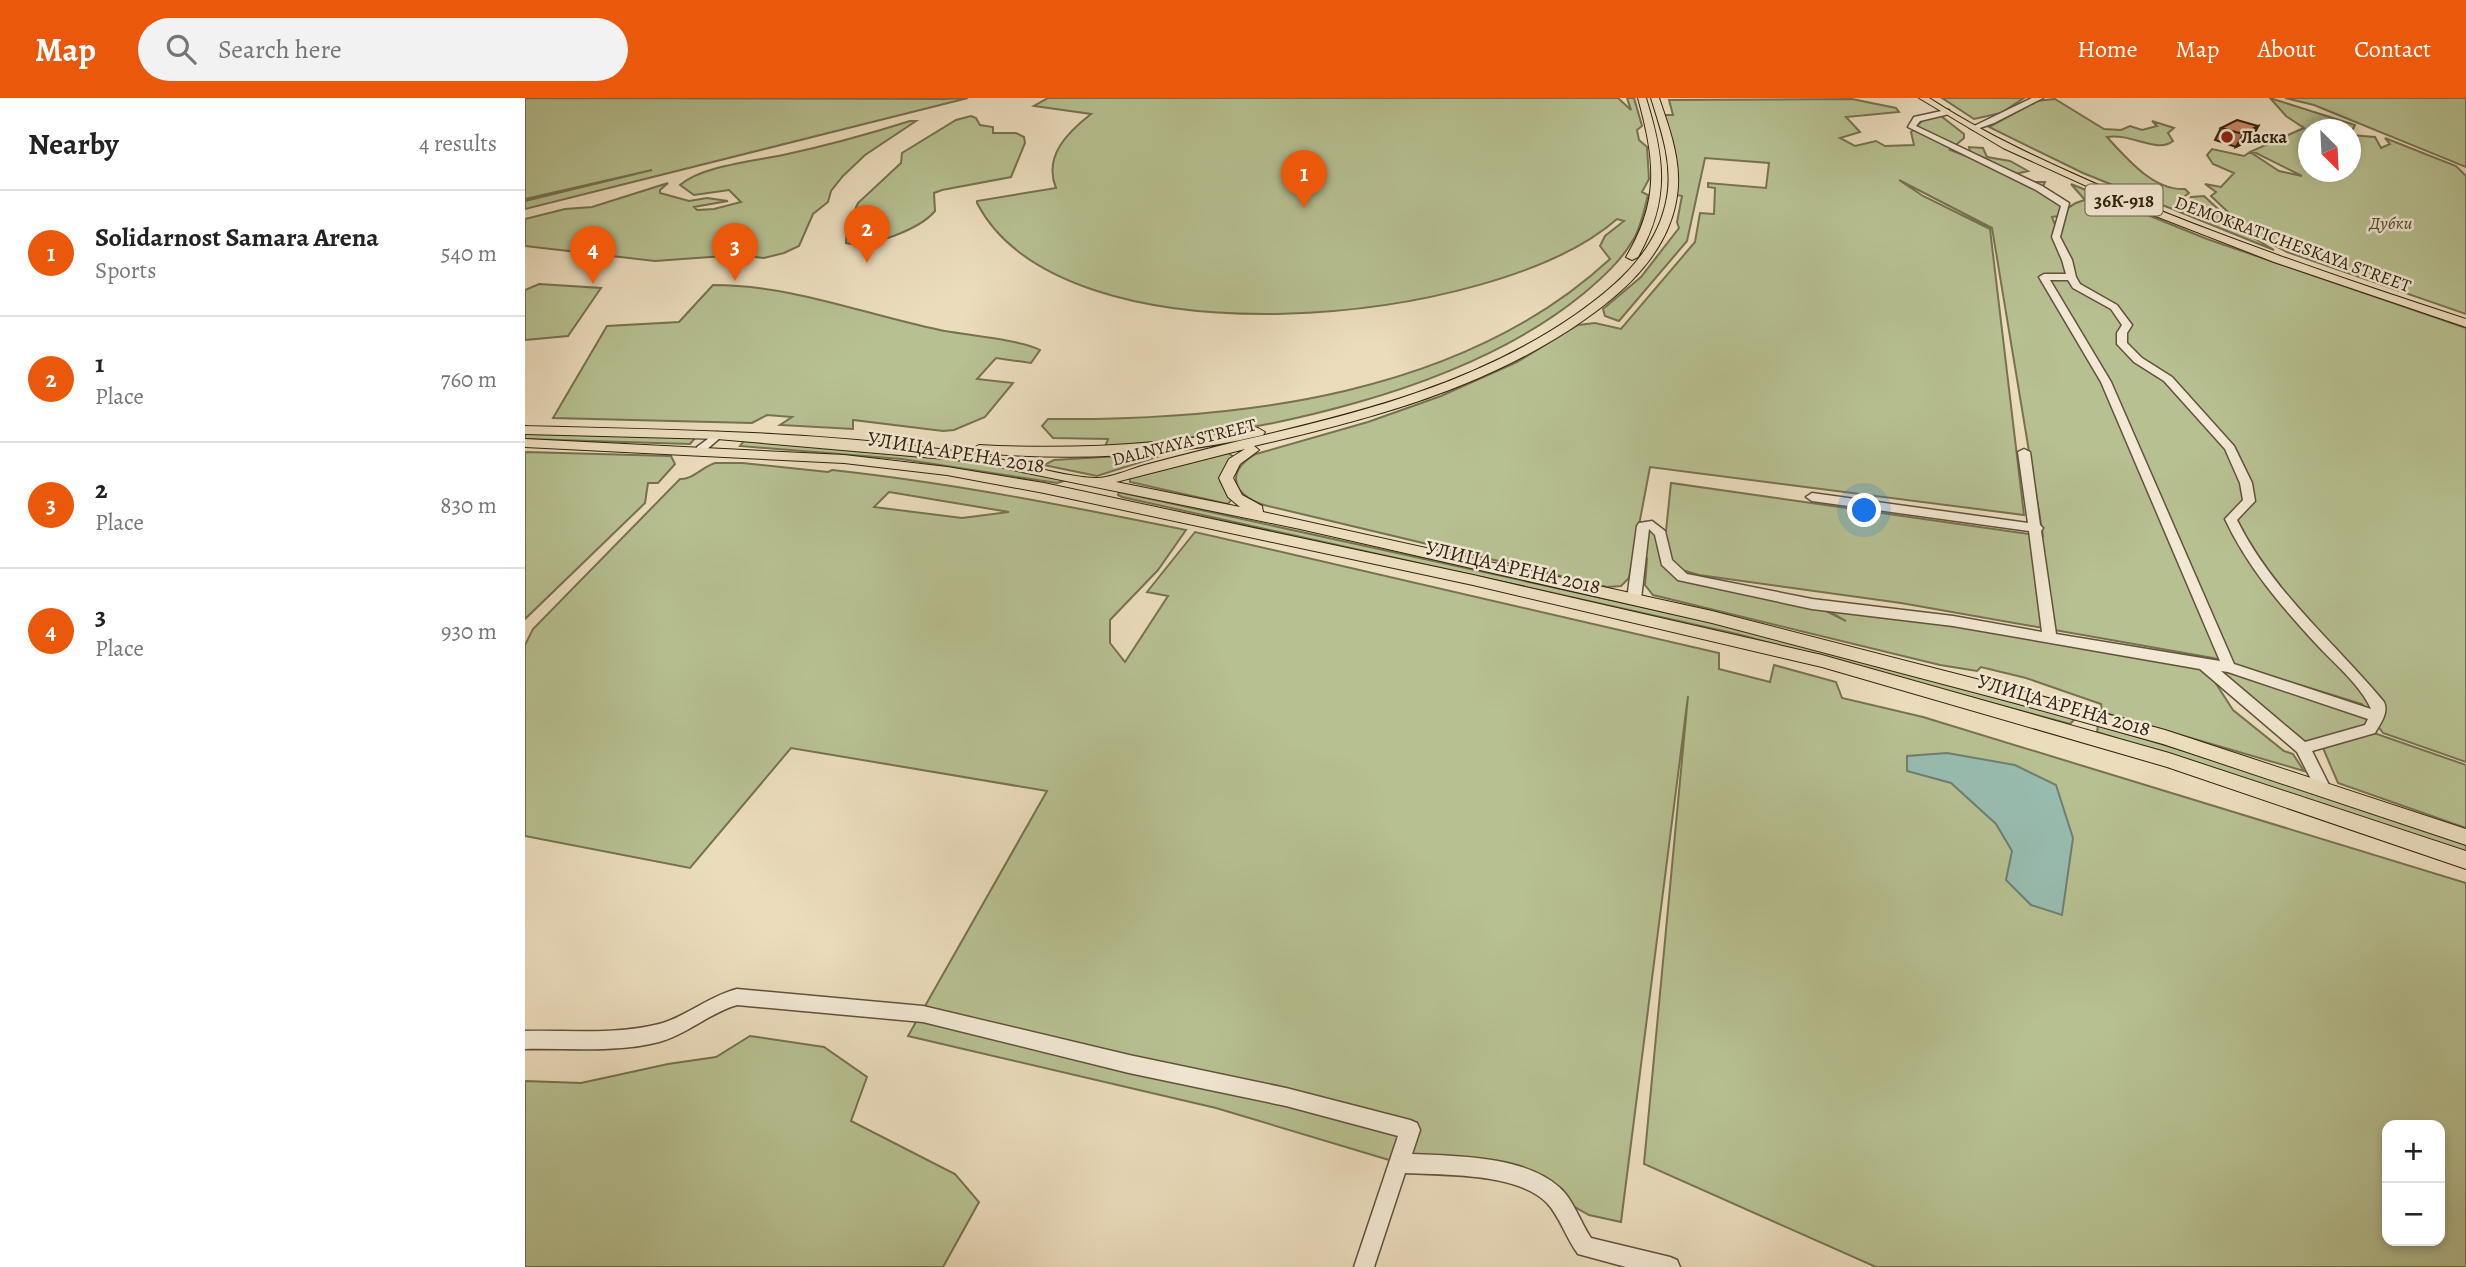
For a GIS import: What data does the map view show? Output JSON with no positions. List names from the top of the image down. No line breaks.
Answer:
{"streets":{"main road":["36К-918","DEMOKRATICHESKAYA STREET","DALNYAYA STREET","УЛИЦА АРЕНА 2018"]},"crossings":[["DALNYAYA STREET","УЛИЦА АРЕНА 2018"]],"parks":["Дубки"],"places":["Ласка"],"north":"bottom right","page":{"header":"Map","search":"Search here","nav":["Home","Map","About","Contact"],"heading":["Nearby","4 results"],"pins":["1","2","3","4"],"list":[{"mark":"1","name":"Solidarnost Samara Arena","note":"Sports","value":"540 m"},{"mark":"2","name":"1","note":"Place","value":"760 m"},{"mark":"3","name":"2","note":"Place","value":"830 m"},{"mark":"4","name":"3","note":"Place","value":"930 m"}],"map_buttons":["+","−"]}}
